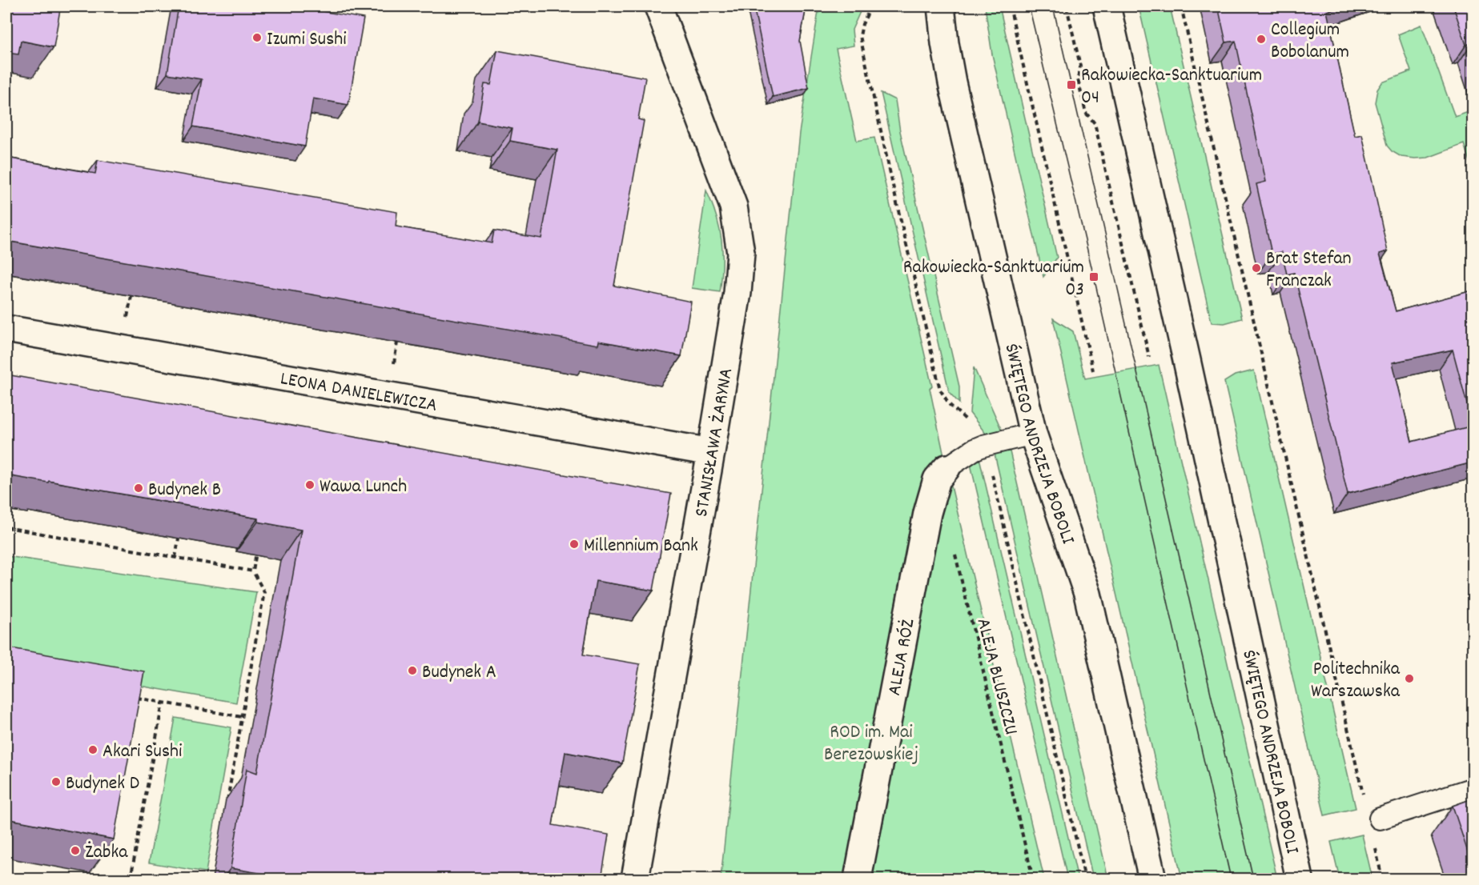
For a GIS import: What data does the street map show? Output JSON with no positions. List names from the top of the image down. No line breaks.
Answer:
{"streets":{"street":["LEONA DANIELEWICZA","STANISŁAWA ŻARYNA","ŚWIĘTEGO ANDRZEJA BOBOLI","ALEJA RÓŻ"],"path":["ALEJA BLUSZCZU"]},"crossings":[["LEONA DANIELEWICZA","STANISŁAWA ŻARYNA"]],"parks":["ROD im. Mai Berezowskiej"],"places":{"other":["Izumi Sushi","Collegium Bobolanum","Brat Stefan Franczak","Wawa Lunch","Budynek B","Millennium Bank","Budynek A","Politechnika Warszawska","Akari Sushi","Budynek D","Żabka"],"transit":["Rakowiecka-Sanktuarium 04","Rakowiecka-Sanktuarium 03"]}}
